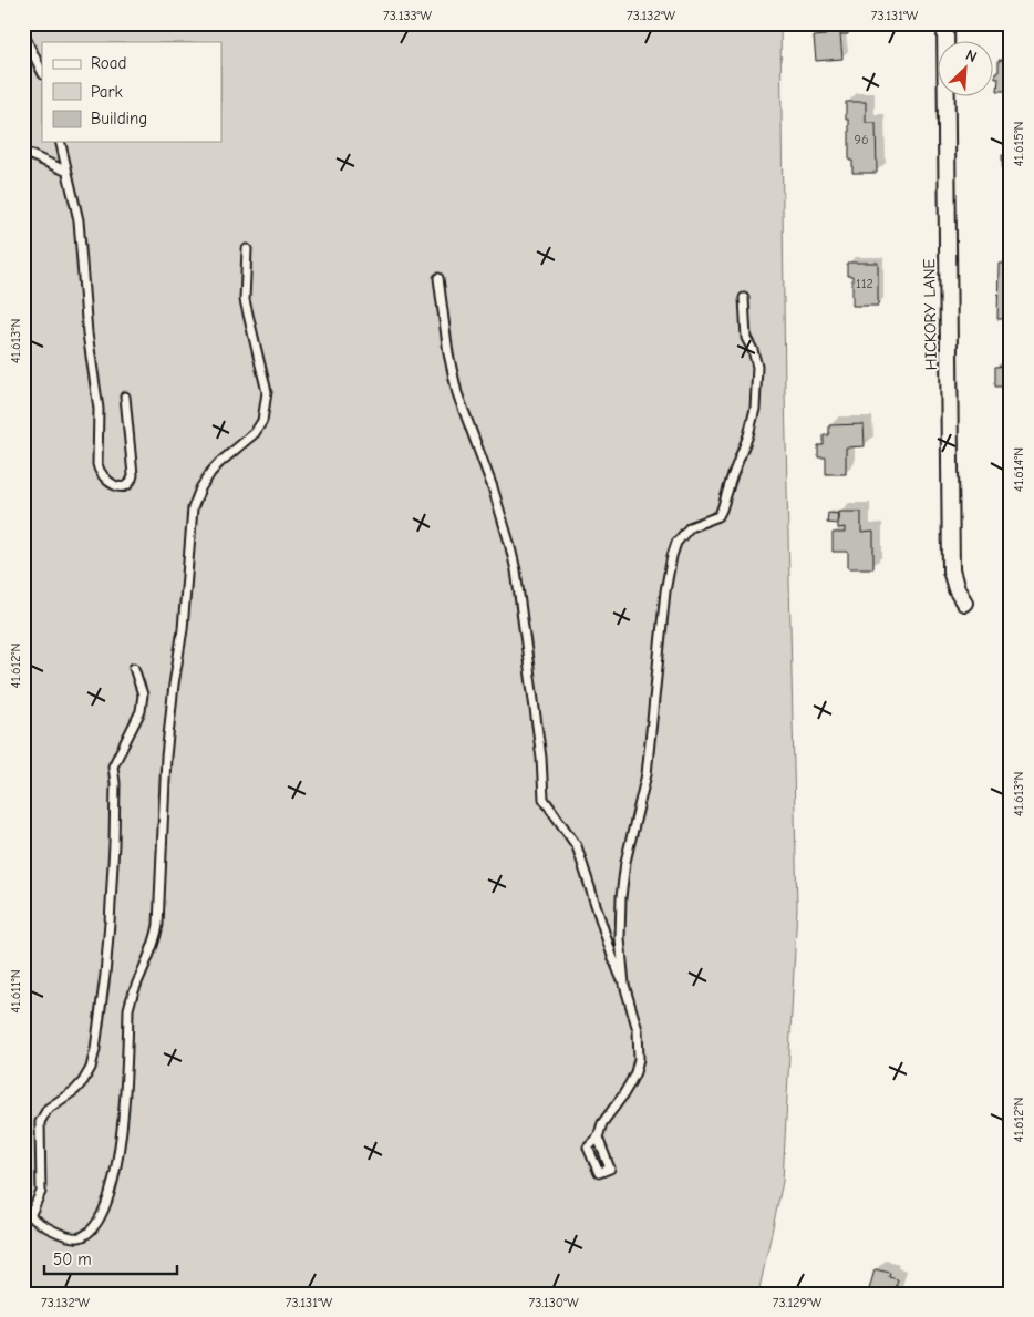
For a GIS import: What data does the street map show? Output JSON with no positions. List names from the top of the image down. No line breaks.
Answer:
{"streets":{"street":["HICKORY LANE"]},"house_numbers":["96","112"],"legend":["Road","Park","Building"],"scale_bar":"50 m","north":"top right","coordinates":["73.133°W","73.132°W","73.131°W","41.615°N","41.613°N","41.614°N","41.612°N","41.611°N","73.130°W","73.129°W"]}
